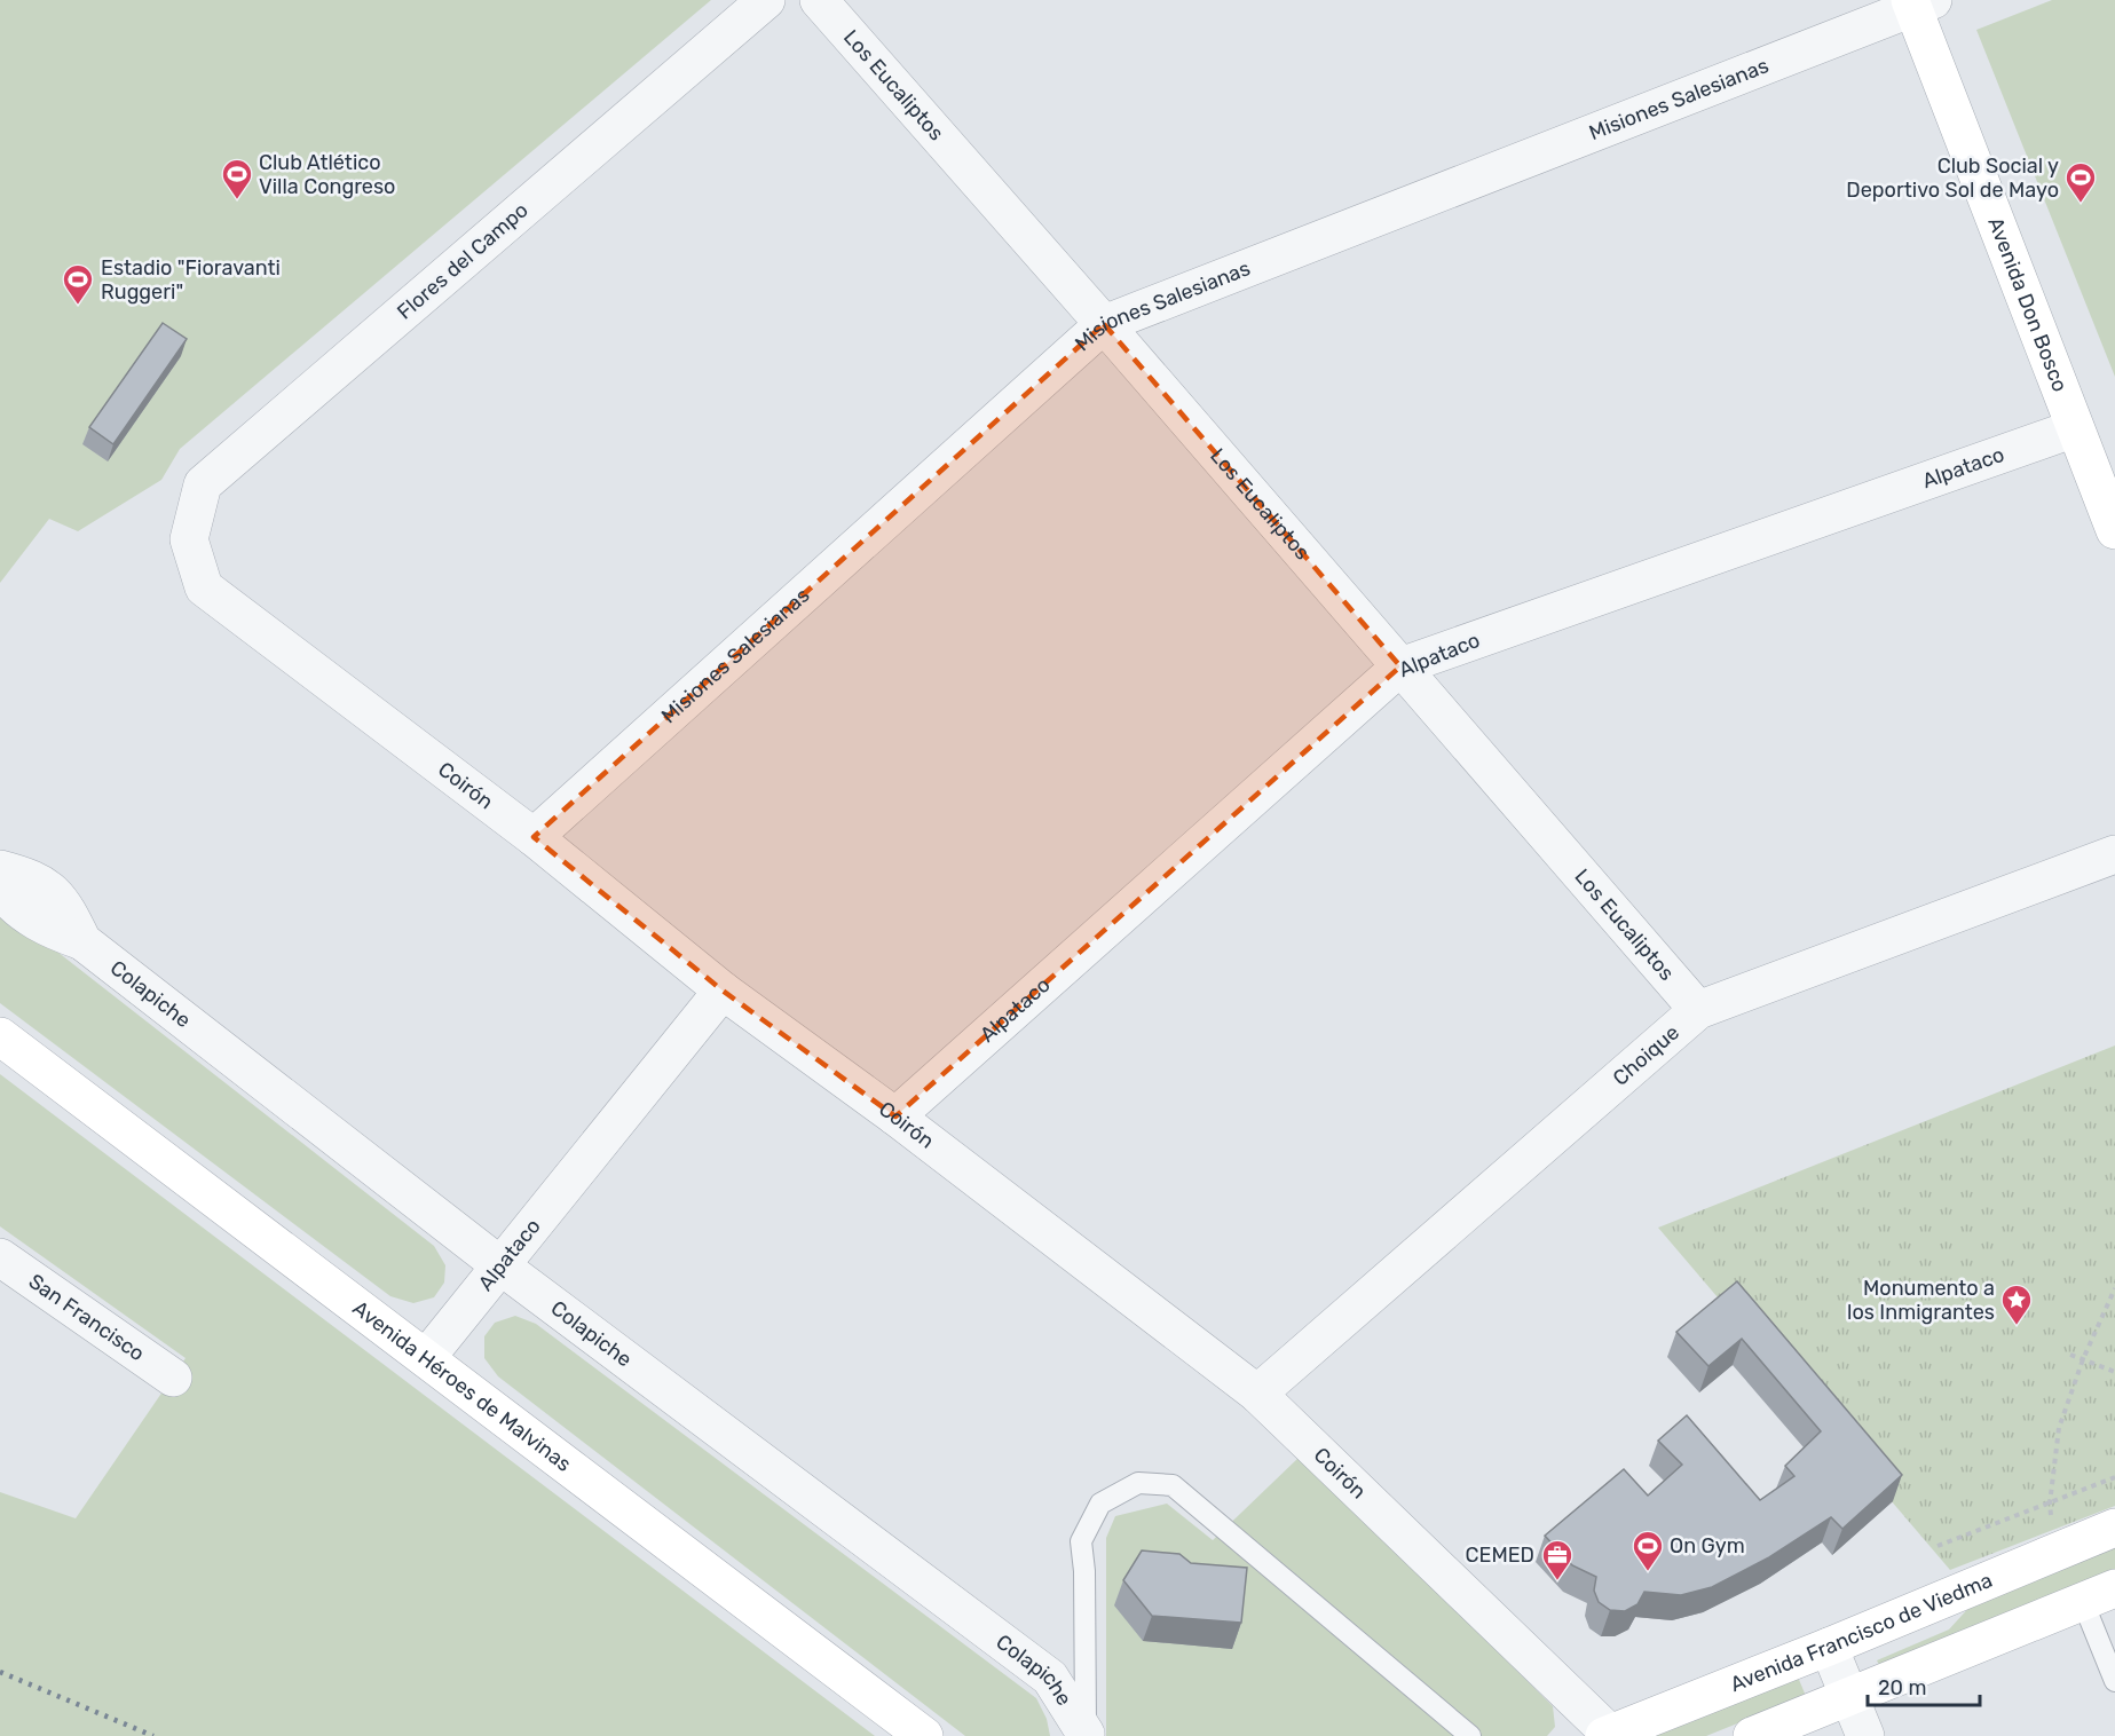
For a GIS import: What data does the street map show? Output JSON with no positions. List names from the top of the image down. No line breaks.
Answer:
{"streets":{"main road":["Avenida Don Bosco","Avenida Héroes de Malvinas","Avenida Francisco de Viedma"],"street":["Los Eucaliptos","Misiones Salesianas","Flores del Campo","Alpataco","Coirón","Colapiche","Choique","San Francisco"]},"crossings":[["Los Eucaliptos","Misiones Salesianas"],["Los Eucaliptos","Alpataco"],["Los Eucaliptos","Choique"],["Misiones Salesianas","Avenida Don Bosco"],["Misiones Salesianas","Coirón"],["Flores del Campo","Coirón"],["Avenida Don Bosco","Alpataco"],["Alpataco","Coirón"],["Alpataco","Colapiche"],["Alpataco","Avenida Héroes de Malvinas"],["Coirón","Choique"],["Coirón","Avenida Francisco de Viedma"]],"places":{"sports":["Club Atlético Villa Congreso","Club Social y Deportivo Sol de Mayo","Estadio \"Fioravanti Ruggeri\"","On Gym"],"place":["Monumento a los Inmigrantes"],"office":["CEMED"]},"scale_bar":"20 m"}
